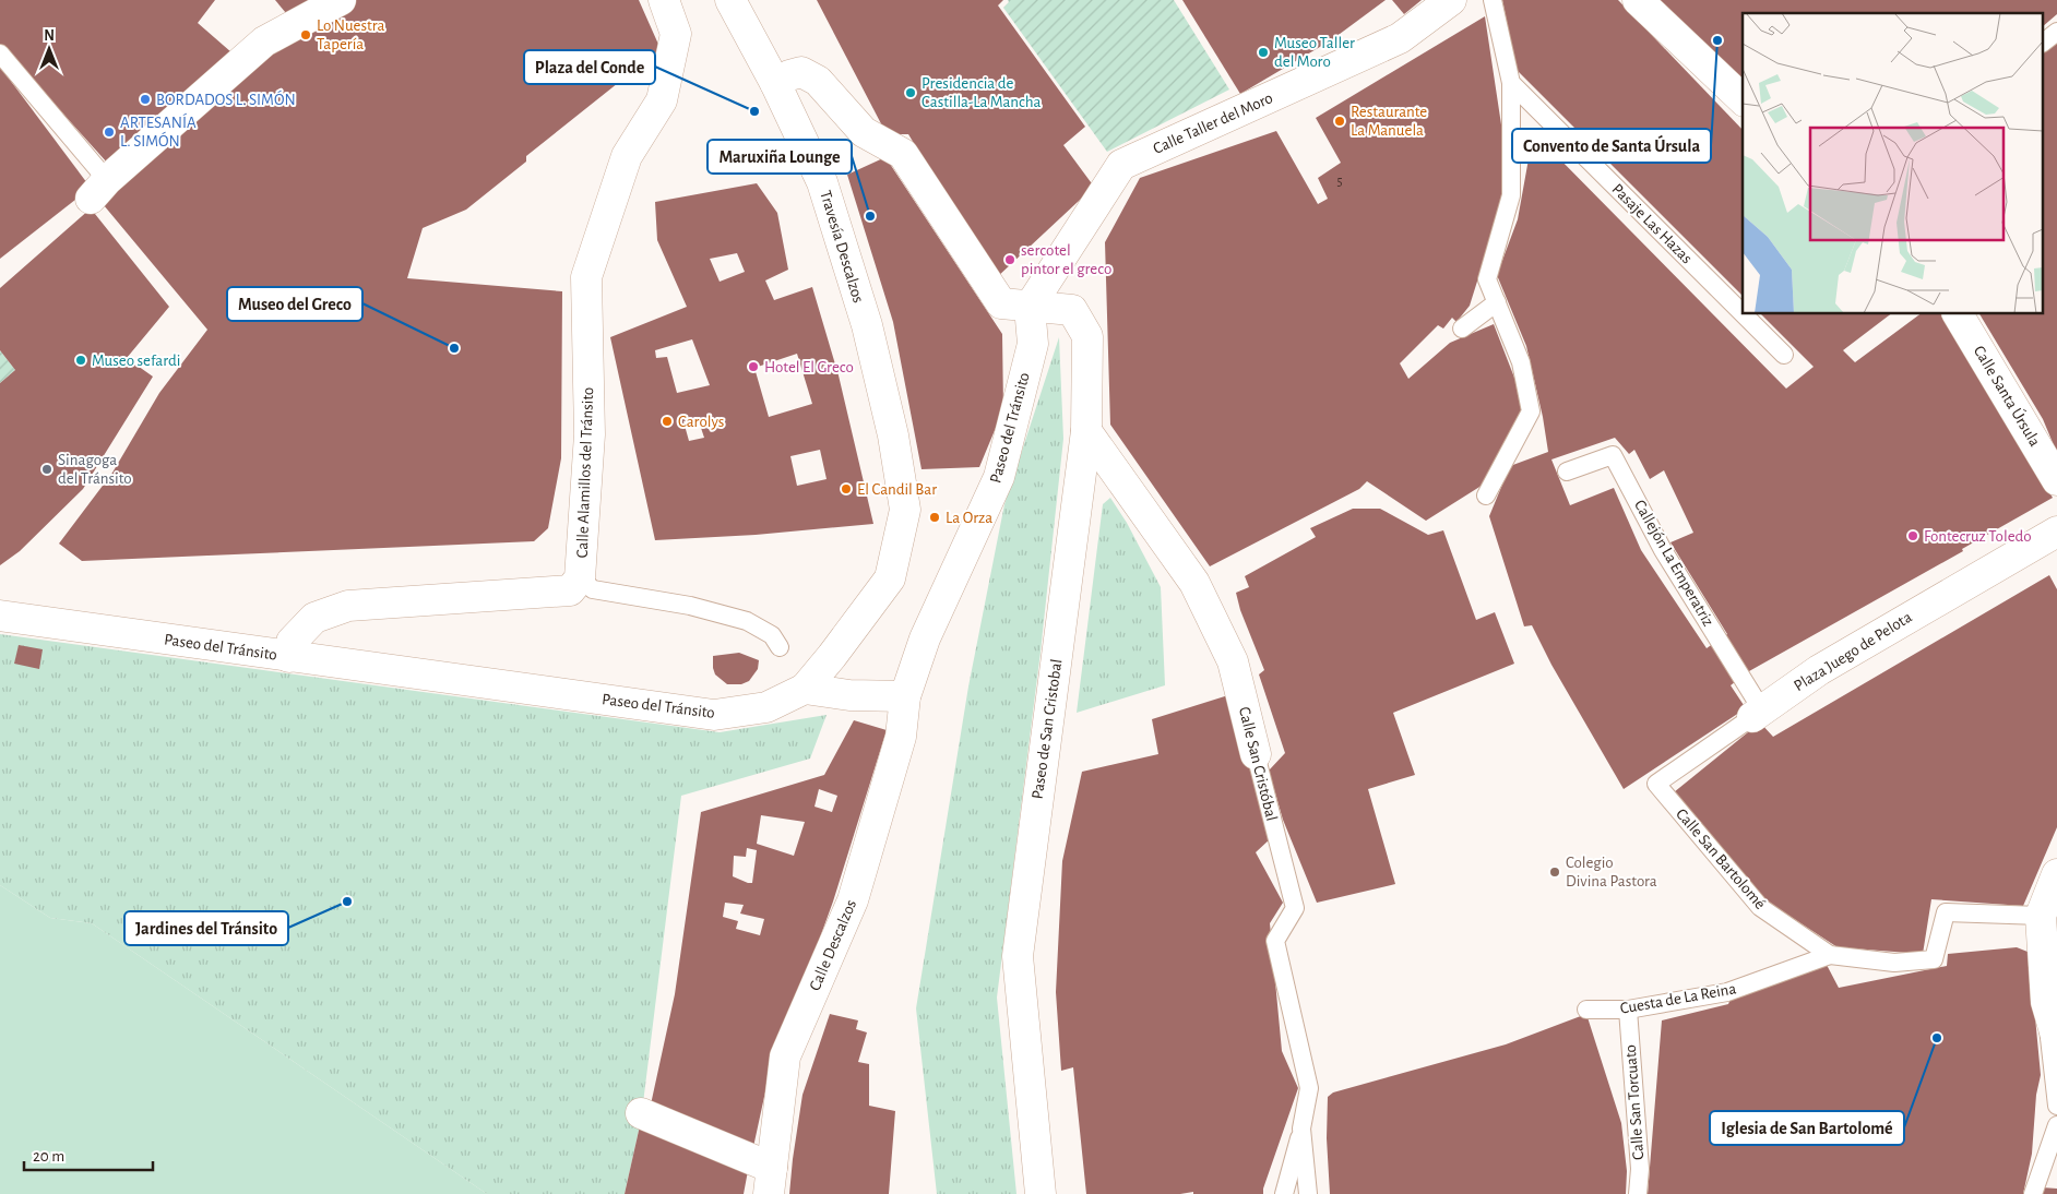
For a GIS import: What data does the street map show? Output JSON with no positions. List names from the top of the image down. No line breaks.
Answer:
{"streets":{"street":["Calle Taller del Moro","Travesía Descalzos","Calle Santa Úrsula","Paseo del Tránsito","Calle Alamillos del Tránsito","Plaza Juego de Pelota","Paseo de San Cristobal","Calle San Cristóbal","Calle Descalzos"],"lane":["Pasaje Las Hazas","Callejón La Emperatriz","Calle San Bartolomé","Cuesta de La Reina","Calle San Torcuato"]},"crossings":[["Calle Taller del Moro","Paseo del Tránsito"],["Calle Taller del Moro","Paseo de San Cristobal"],["Travesía Descalzos","Paseo del Tránsito"],["Paseo del Tránsito","Calle Alamillos del Tránsito"],["Paseo del Tránsito","Paseo de San Cristobal"],["Paseo del Tránsito","Calle Descalzos"],["Callejón La Emperatriz","Plaza Juego de Pelota"],["Plaza Juego de Pelota","Calle San Bartolomé"],["Paseo de San Cristobal","Calle San Cristóbal"],["Calle San Bartolomé","Cuesta de La Reina"],["Cuesta de La Reina","Calle San Torcuato"]],"places":["Lo Nuestra Tapería","Convento de Santa Úrsula","Museo Taller del Moro","Presidencia de Castilla-La Mancha","BORDADOS L. SIMÓN","Plaza del Conde","Restaurante La Manuela","ARTESANÍA L. SIMÓN","Maruxiña Lounge","sercotel pintor el greco","Museo del Greco","Museo sefardi","Hotel El Greco","Carolys","Sinagoga del Tránsito","El Candil Bar","La Orza","Fontecruz Toledo","Colegio Divina Pastora","Jardines del Tránsito","Iglesia de San Bartolomé"],"house_numbers":["5"],"scale_bar":"20 m","north":"top"}
